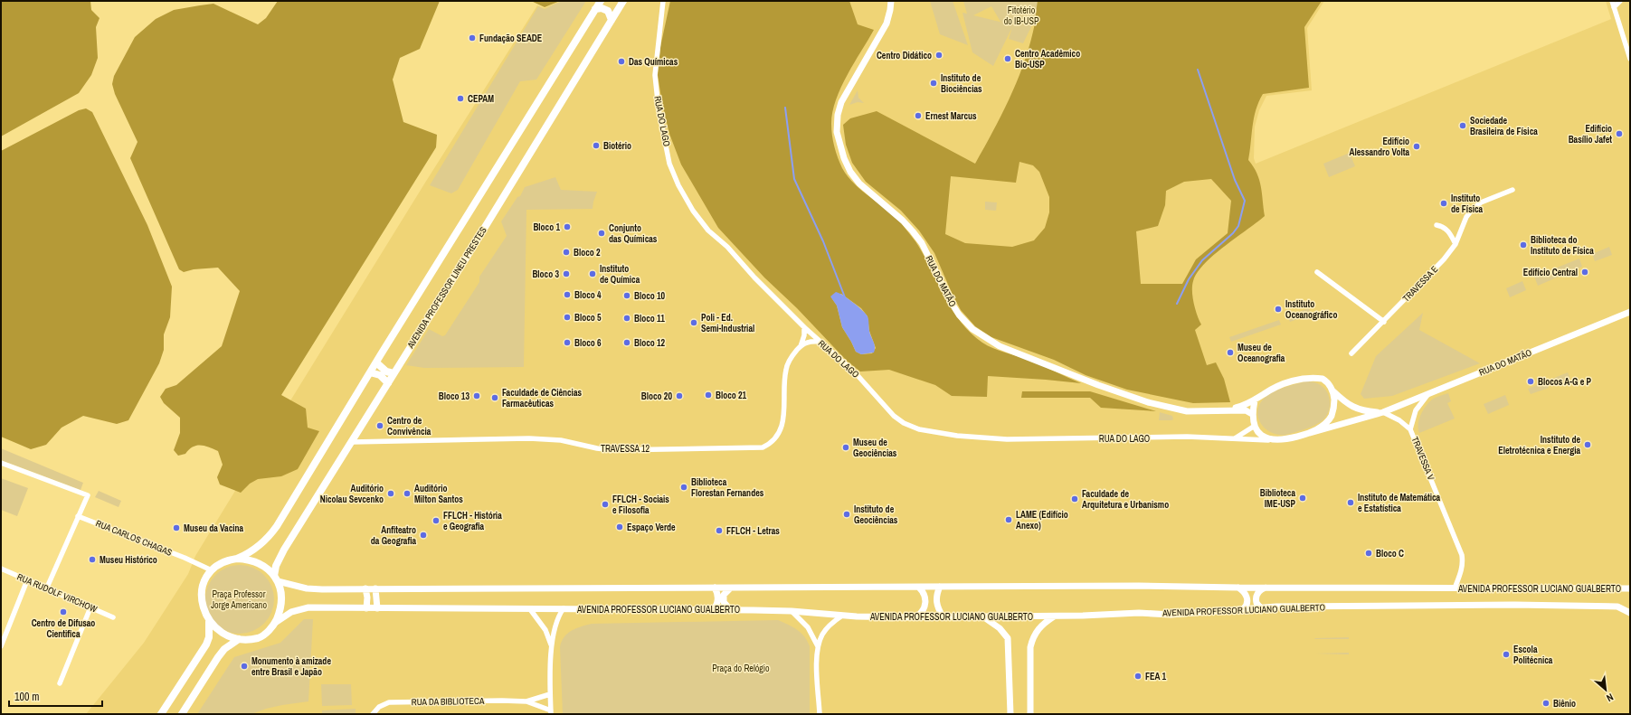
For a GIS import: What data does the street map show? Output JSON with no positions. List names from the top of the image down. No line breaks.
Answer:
{"streets":{"main road":["AVENIDA PROFESSOR LINEU PRESTES"],"street":["RUA DO LAGO","RUA DO MATÃO","TRAVESSA E","TRAVESSA 12","TRAVESSA V","RUA CARLOS CHAGAS","AVENIDA PROFESSOR LUCIANO GUALBERTO","RUA RUDOLF VIRCHOW","RUA DA BIBLIOTECA"]},"crossings":[["RUA DO LAGO","RUA DO MATÃO"],["RUA DO LAGO","TRAVESSA 12"],["RUA DO MATÃO","TRAVESSA V"],["AVENIDA PROFESSOR LINEU PRESTES","TRAVESSA 12"],["AVENIDA PROFESSOR LINEU PRESTES","RUA CARLOS CHAGAS"],["AVENIDA PROFESSOR LINEU PRESTES","AVENIDA PROFESSOR LUCIANO GUALBERTO"],["TRAVESSA V","AVENIDA PROFESSOR LUCIANO GUALBERTO"],["RUA CARLOS CHAGAS","AVENIDA PROFESSOR LUCIANO GUALBERTO"]],"parks":["Fitotério do IB-USP","Praça Professor Jorge Americano","Praça do Relógio"],"places":["Fundação SEADE","Centro Didático","Centro Acadêmico Bio-USP","Das Químicas","Instituto de Biociências","CEPAM","Ernest Marcus","Sociedade Brasileira de Física","Edifício Basílio Jafet","Biotério","Edifício Alessandro Volta","Instituto de Física","Bloco 1","Conjunto das Químicas","Biblioteca do Instituto de Física","Bloco 2","Edifício Central","Bloco 3","Instituto de Química","Bloco 4","Bloco 10","Instituto Oceanográfico","Bloco 5","Bloco 11","Poli - Ed. Semi-Industrial","Bloco 6","Bloco 12","Museu de Oceanografia","Blocos A-G e P","Bloco 21","Bloco 13","Bloco 20","Faculdade de Ciências Farmacêuticas","Centro de Convivência","Instituto de Eletrotécnica e Energia","Museu de Geociências","Biblioteca Florestan Fernandes","Auditório Nicolau Sevcenko","Auditório Milton Santos","Biblioteca IME-USP","Faculdade de Arquitetura e Urbanismo","Instituto de Matemática e Estatística","FFLCH - Sociais e Filosofia","Instituto de Geociências","LAME (Edifício Anexo)","FFLCH - História e Geografia","Espaço Verde","Museu da Vacina","FFLCH - Letras","Anfiteatro da Geografia","Bloco C","Museu Histórico","Centro de Difusao Cientifica","Escola Politécnica","Monumento à amizade entre Brasil e Japão","FEA 1","Biênio"],"scale_bar":"100 m","north":"bottom right"}
